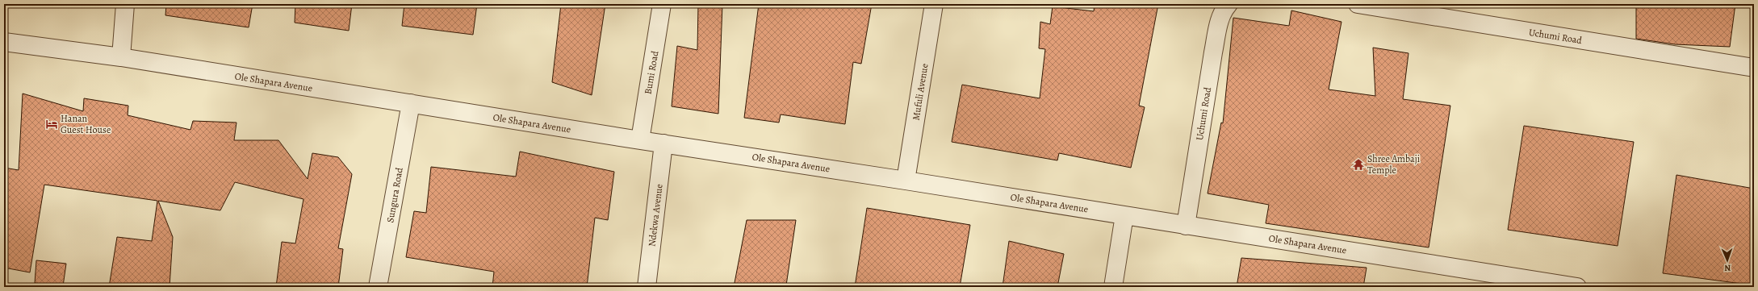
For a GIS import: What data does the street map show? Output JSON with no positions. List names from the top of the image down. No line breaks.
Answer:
{"streets":{"street":["Uchumi Road","Bumi Road","Ole Shapara Avenue","Mufuli Avenue","Sungura Road","Ndekwa Avenue"]},"crossings":[["Uchumi Road","Ole Shapara Avenue"],["Bumi Road","Ole Shapara Avenue"],["Ole Shapara Avenue","Mufuli Avenue"],["Ole Shapara Avenue","Sungura Road"],["Ole Shapara Avenue","Ndekwa Avenue"]],"places":{"hotel":["Hanan Guest House"],"temple":["Shree Ambaji Temple"]},"north":"bottom"}
